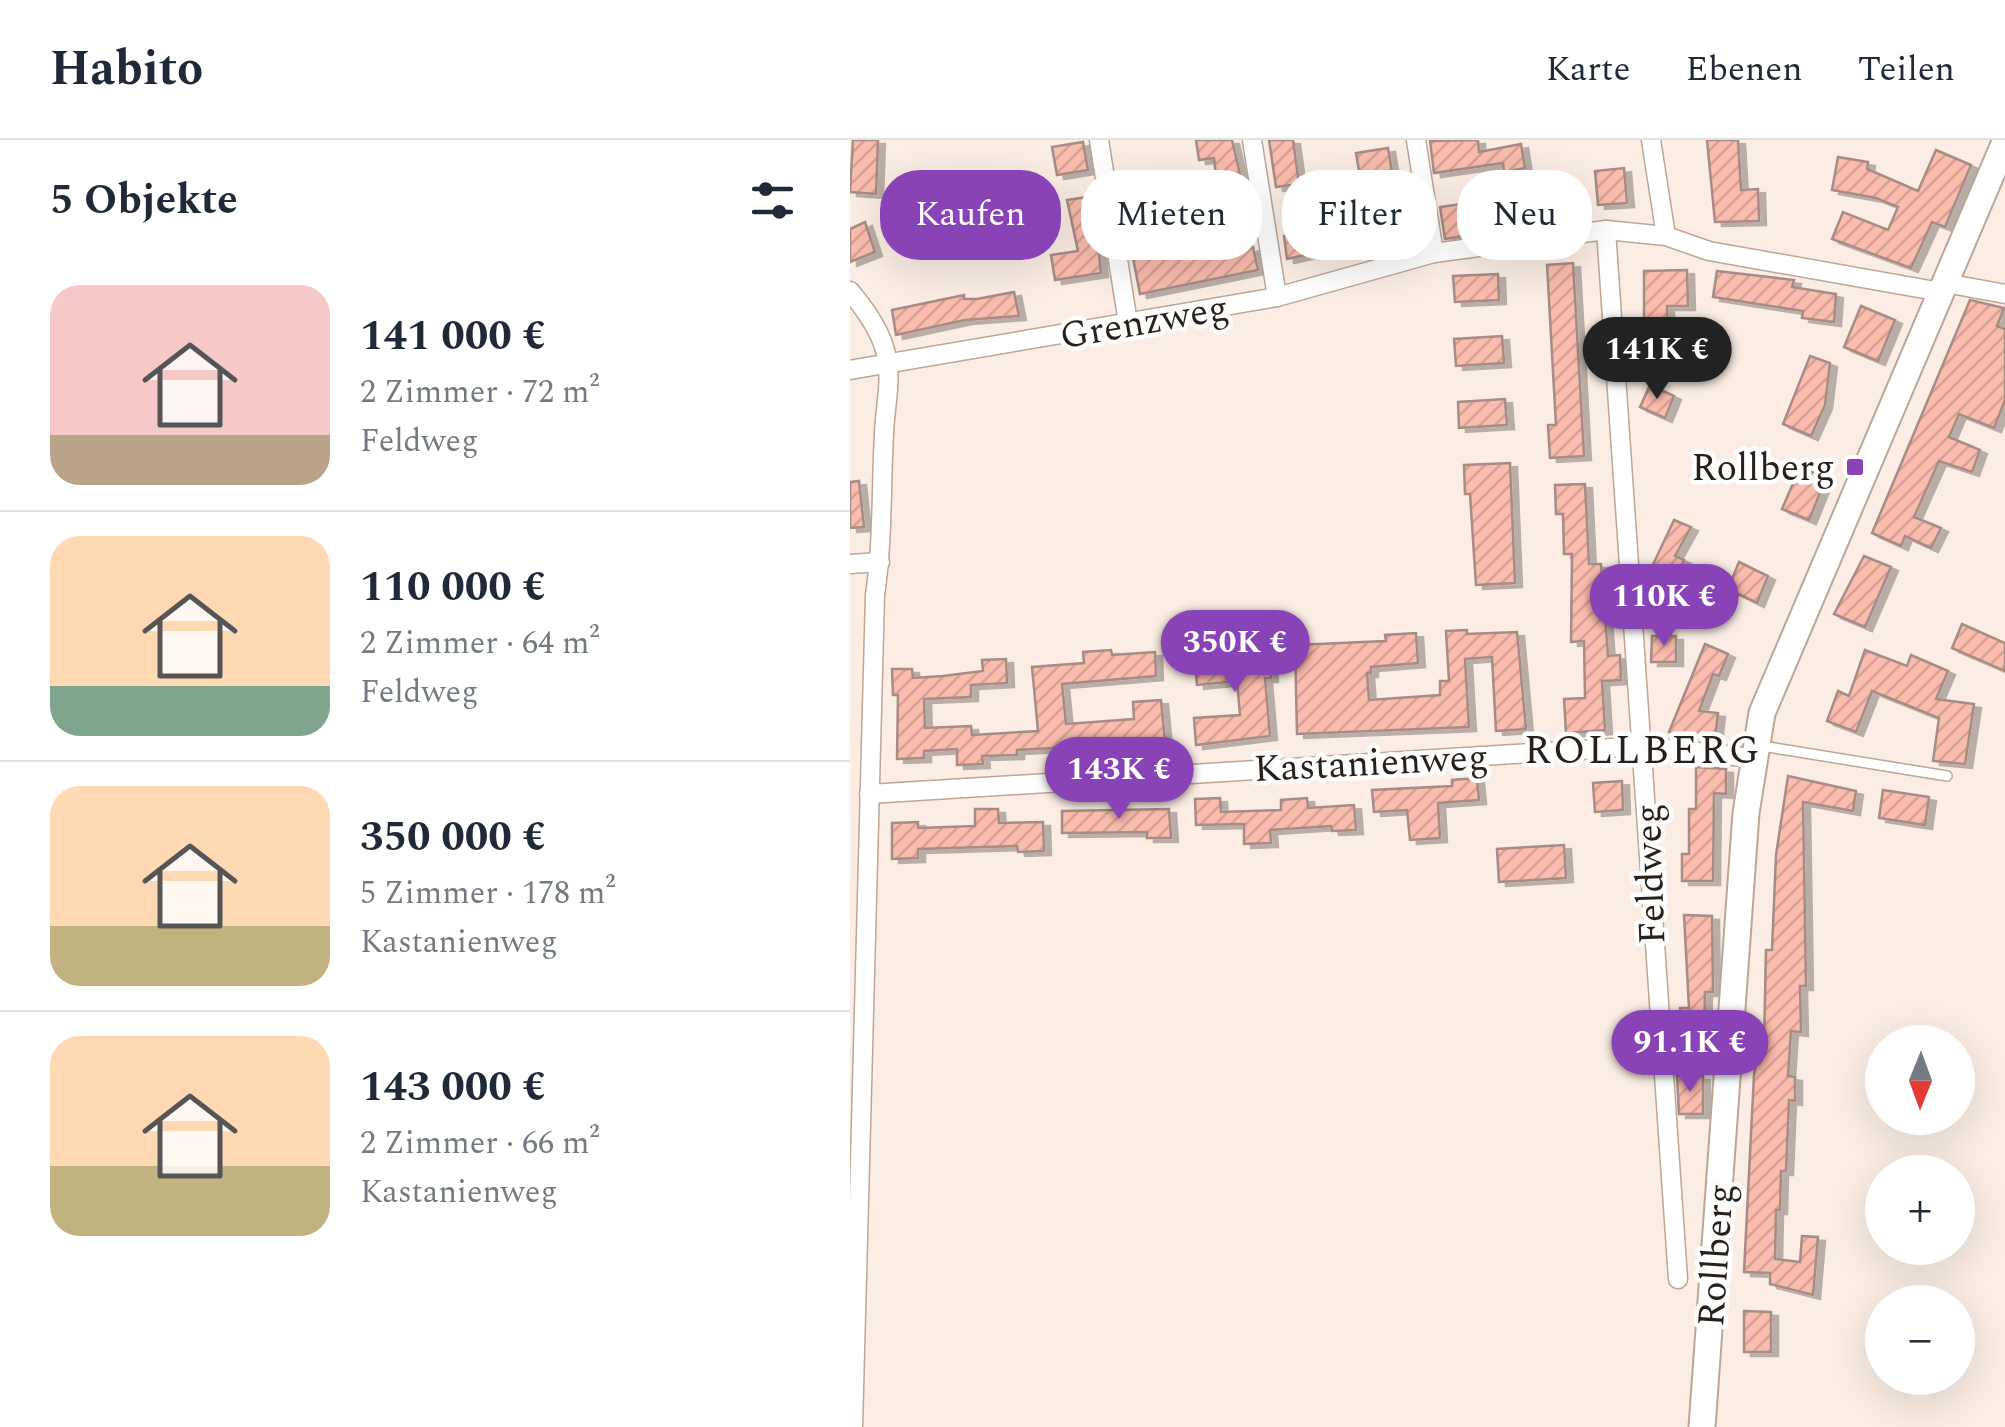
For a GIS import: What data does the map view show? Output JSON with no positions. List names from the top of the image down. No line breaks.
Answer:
{"streets":{"main road":["Rollberg"],"street":["Grenzweg","Kastanienweg","Feldweg"]},"crossings":[["Grenzweg","Feldweg"],["Kastanienweg","Feldweg"],["Kastanienweg","Rollberg"]],"districts":["ROLLBERG"],"places":{"transit":["Rollberg"]},"north":"bottom","page":{"header":"Habito","nav":["Karte","Ebenen","Teilen"],"heading":"5 Objekte","chip":["Kaufen","Mieten","Filter","Neu"],"list":[{"name":"141 000 €","note":"2 Zimmer · 72 m² · Feldweg"},{"name":"110 000 €","note":"2 Zimmer · 64 m² · Feldweg"},{"name":"350 000 €","note":"5 Zimmer · 178 m² · Kastanienweg"},{"name":"143 000 €","note":"2 Zimmer · 66 m² · Kastanienweg"}],"price":["141K €","110K €","350K €","143K €","91.1K €"],"map_buttons":["+","−"]}}
